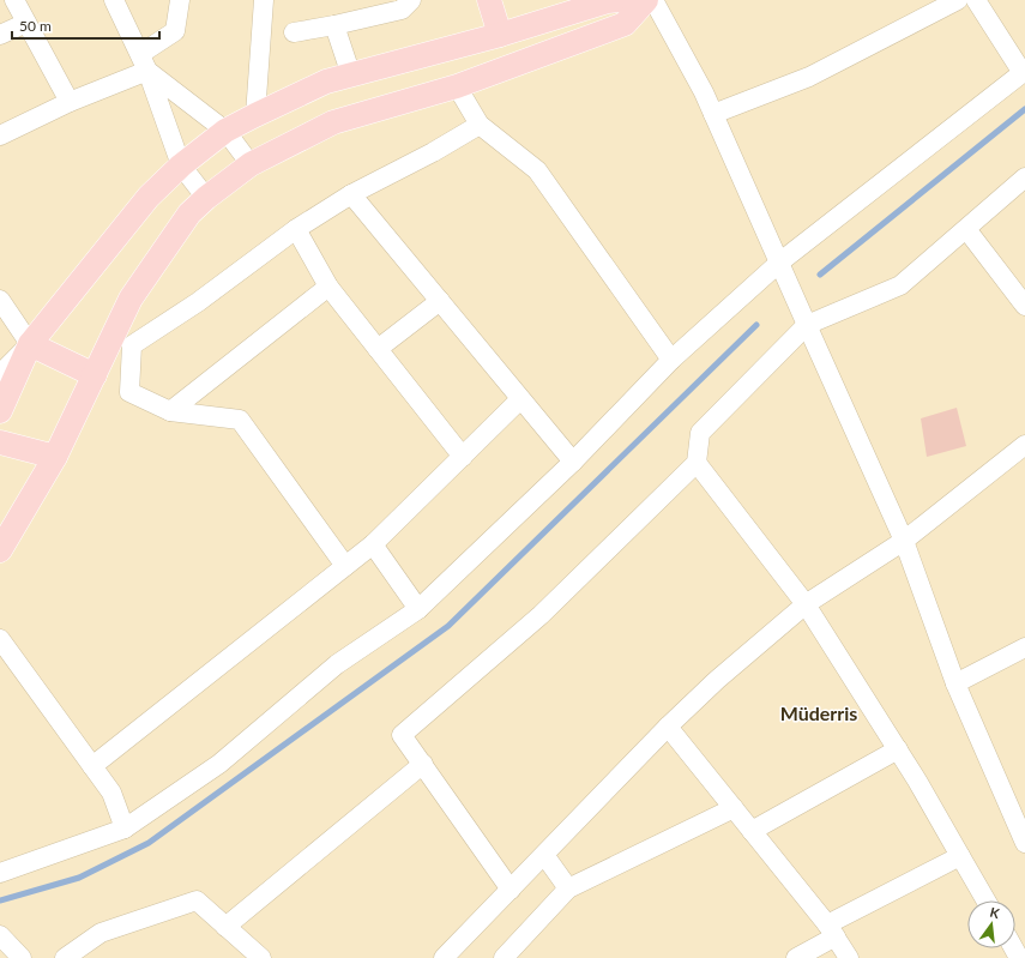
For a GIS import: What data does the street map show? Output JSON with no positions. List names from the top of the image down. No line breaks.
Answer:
{"districts":["Müderris"],"scale_bar":"50 m","north":"top"}
